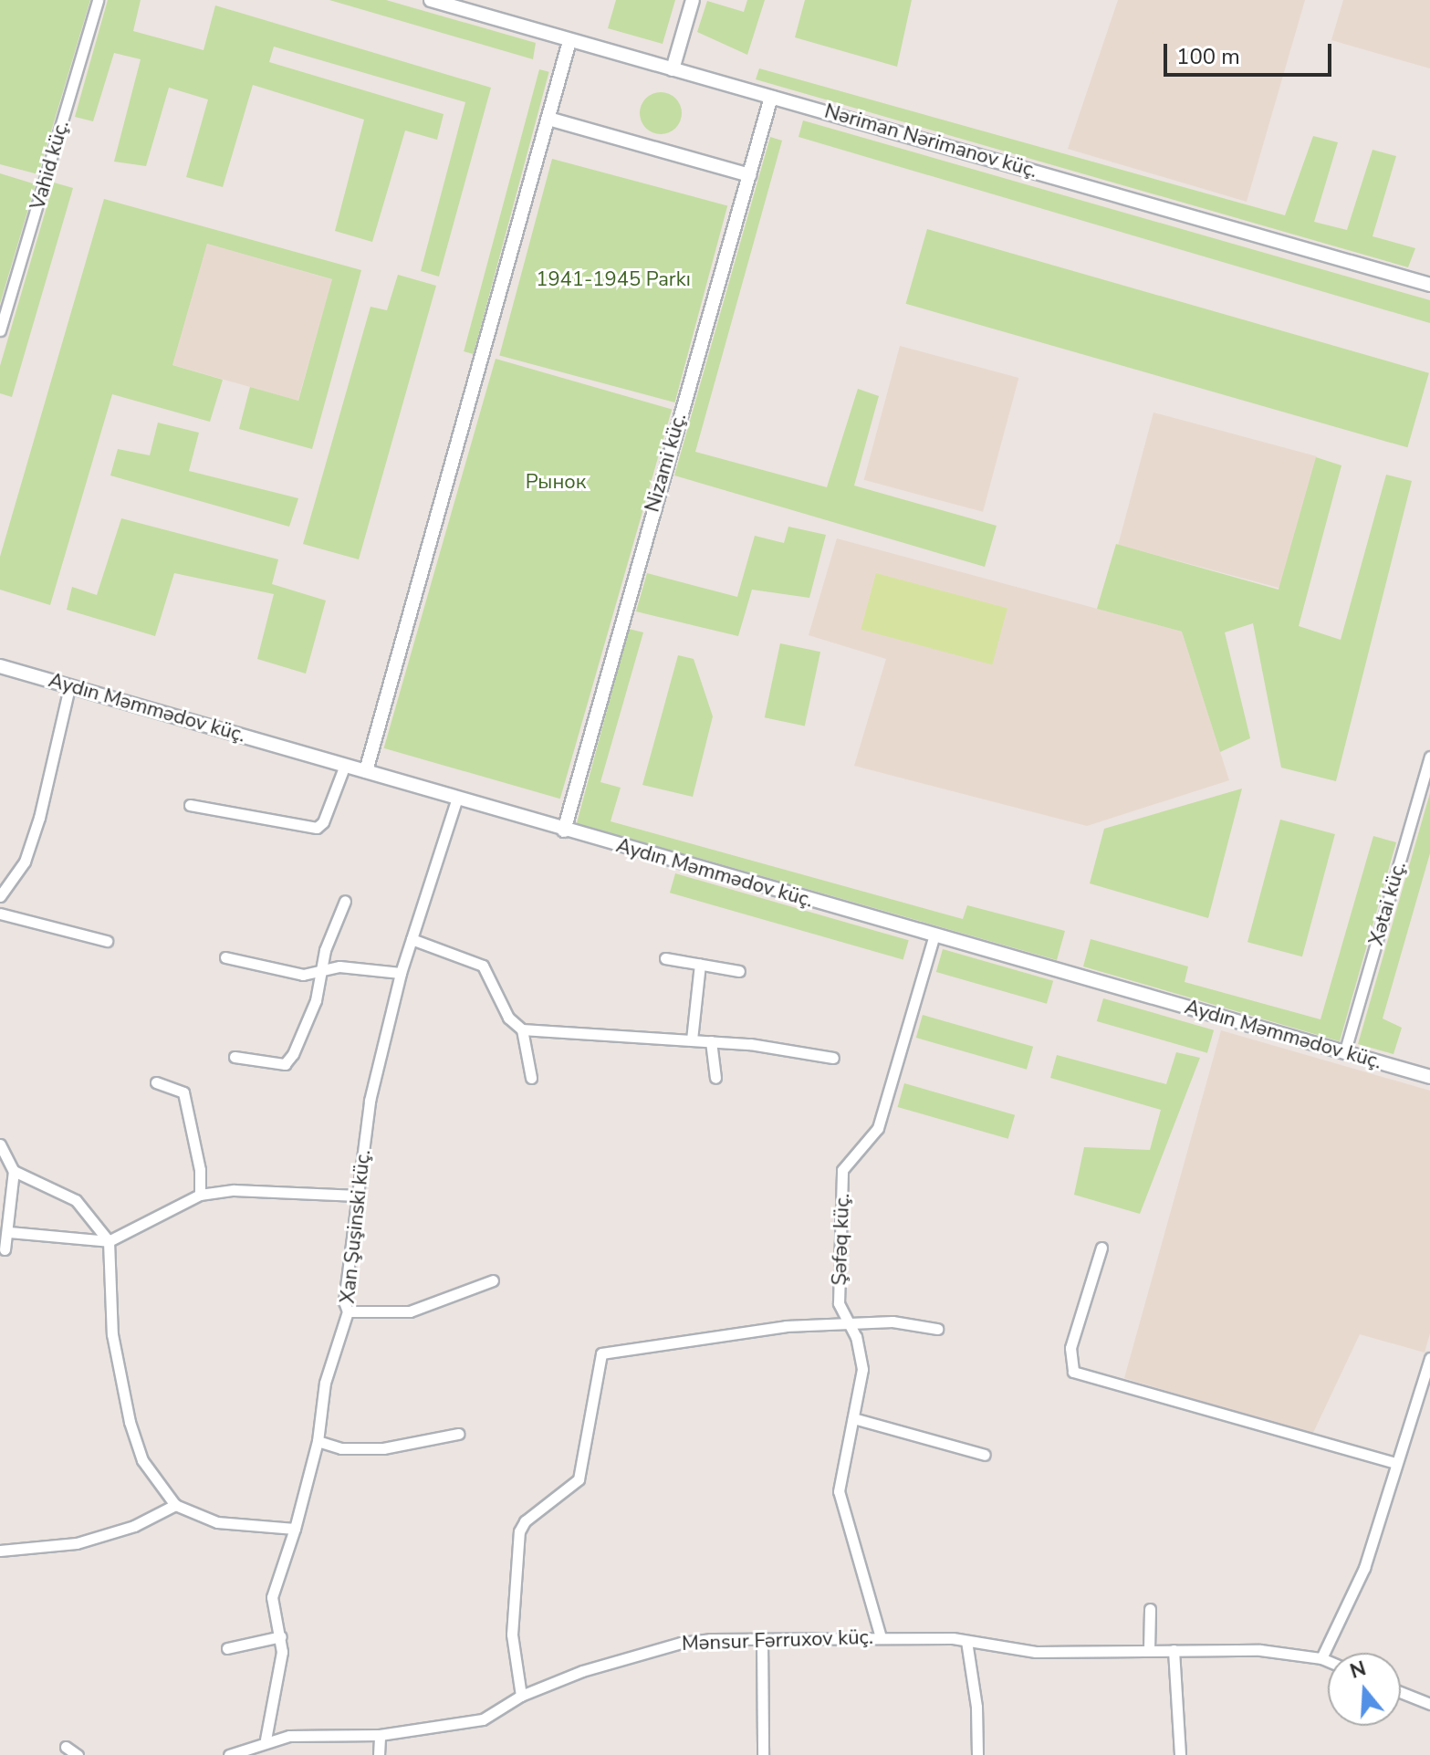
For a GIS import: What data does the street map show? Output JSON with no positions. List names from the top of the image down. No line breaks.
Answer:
{"streets":{"street":["Nəriman Nərimanov küç.","Vahid küç.","Nizami küç.","Aydın Məmmədov küç.","Xətai küç.","Xan Şuşinski küç.","Şəfəq küç.","Mənsur Fərruxov küç."]},"crossings":[["Nəriman Nərimanov küç.","Nizami küç."],["Nizami küç.","Aydın Məmmədov küç."],["Aydın Məmmədov küç.","Xətai küç."],["Aydın Məmmədov küç.","Xan Şuşinski küç."],["Aydın Məmmədov küç.","Şəfəq küç."],["Xan Şuşinski küç.","Mənsur Fərruxov küç."],["Şəfəq küç.","Mənsur Fərruxov küç."]],"parks":["1941-1945 Parkı","Рынок"],"scale_bar":"100 m","north":"top"}
